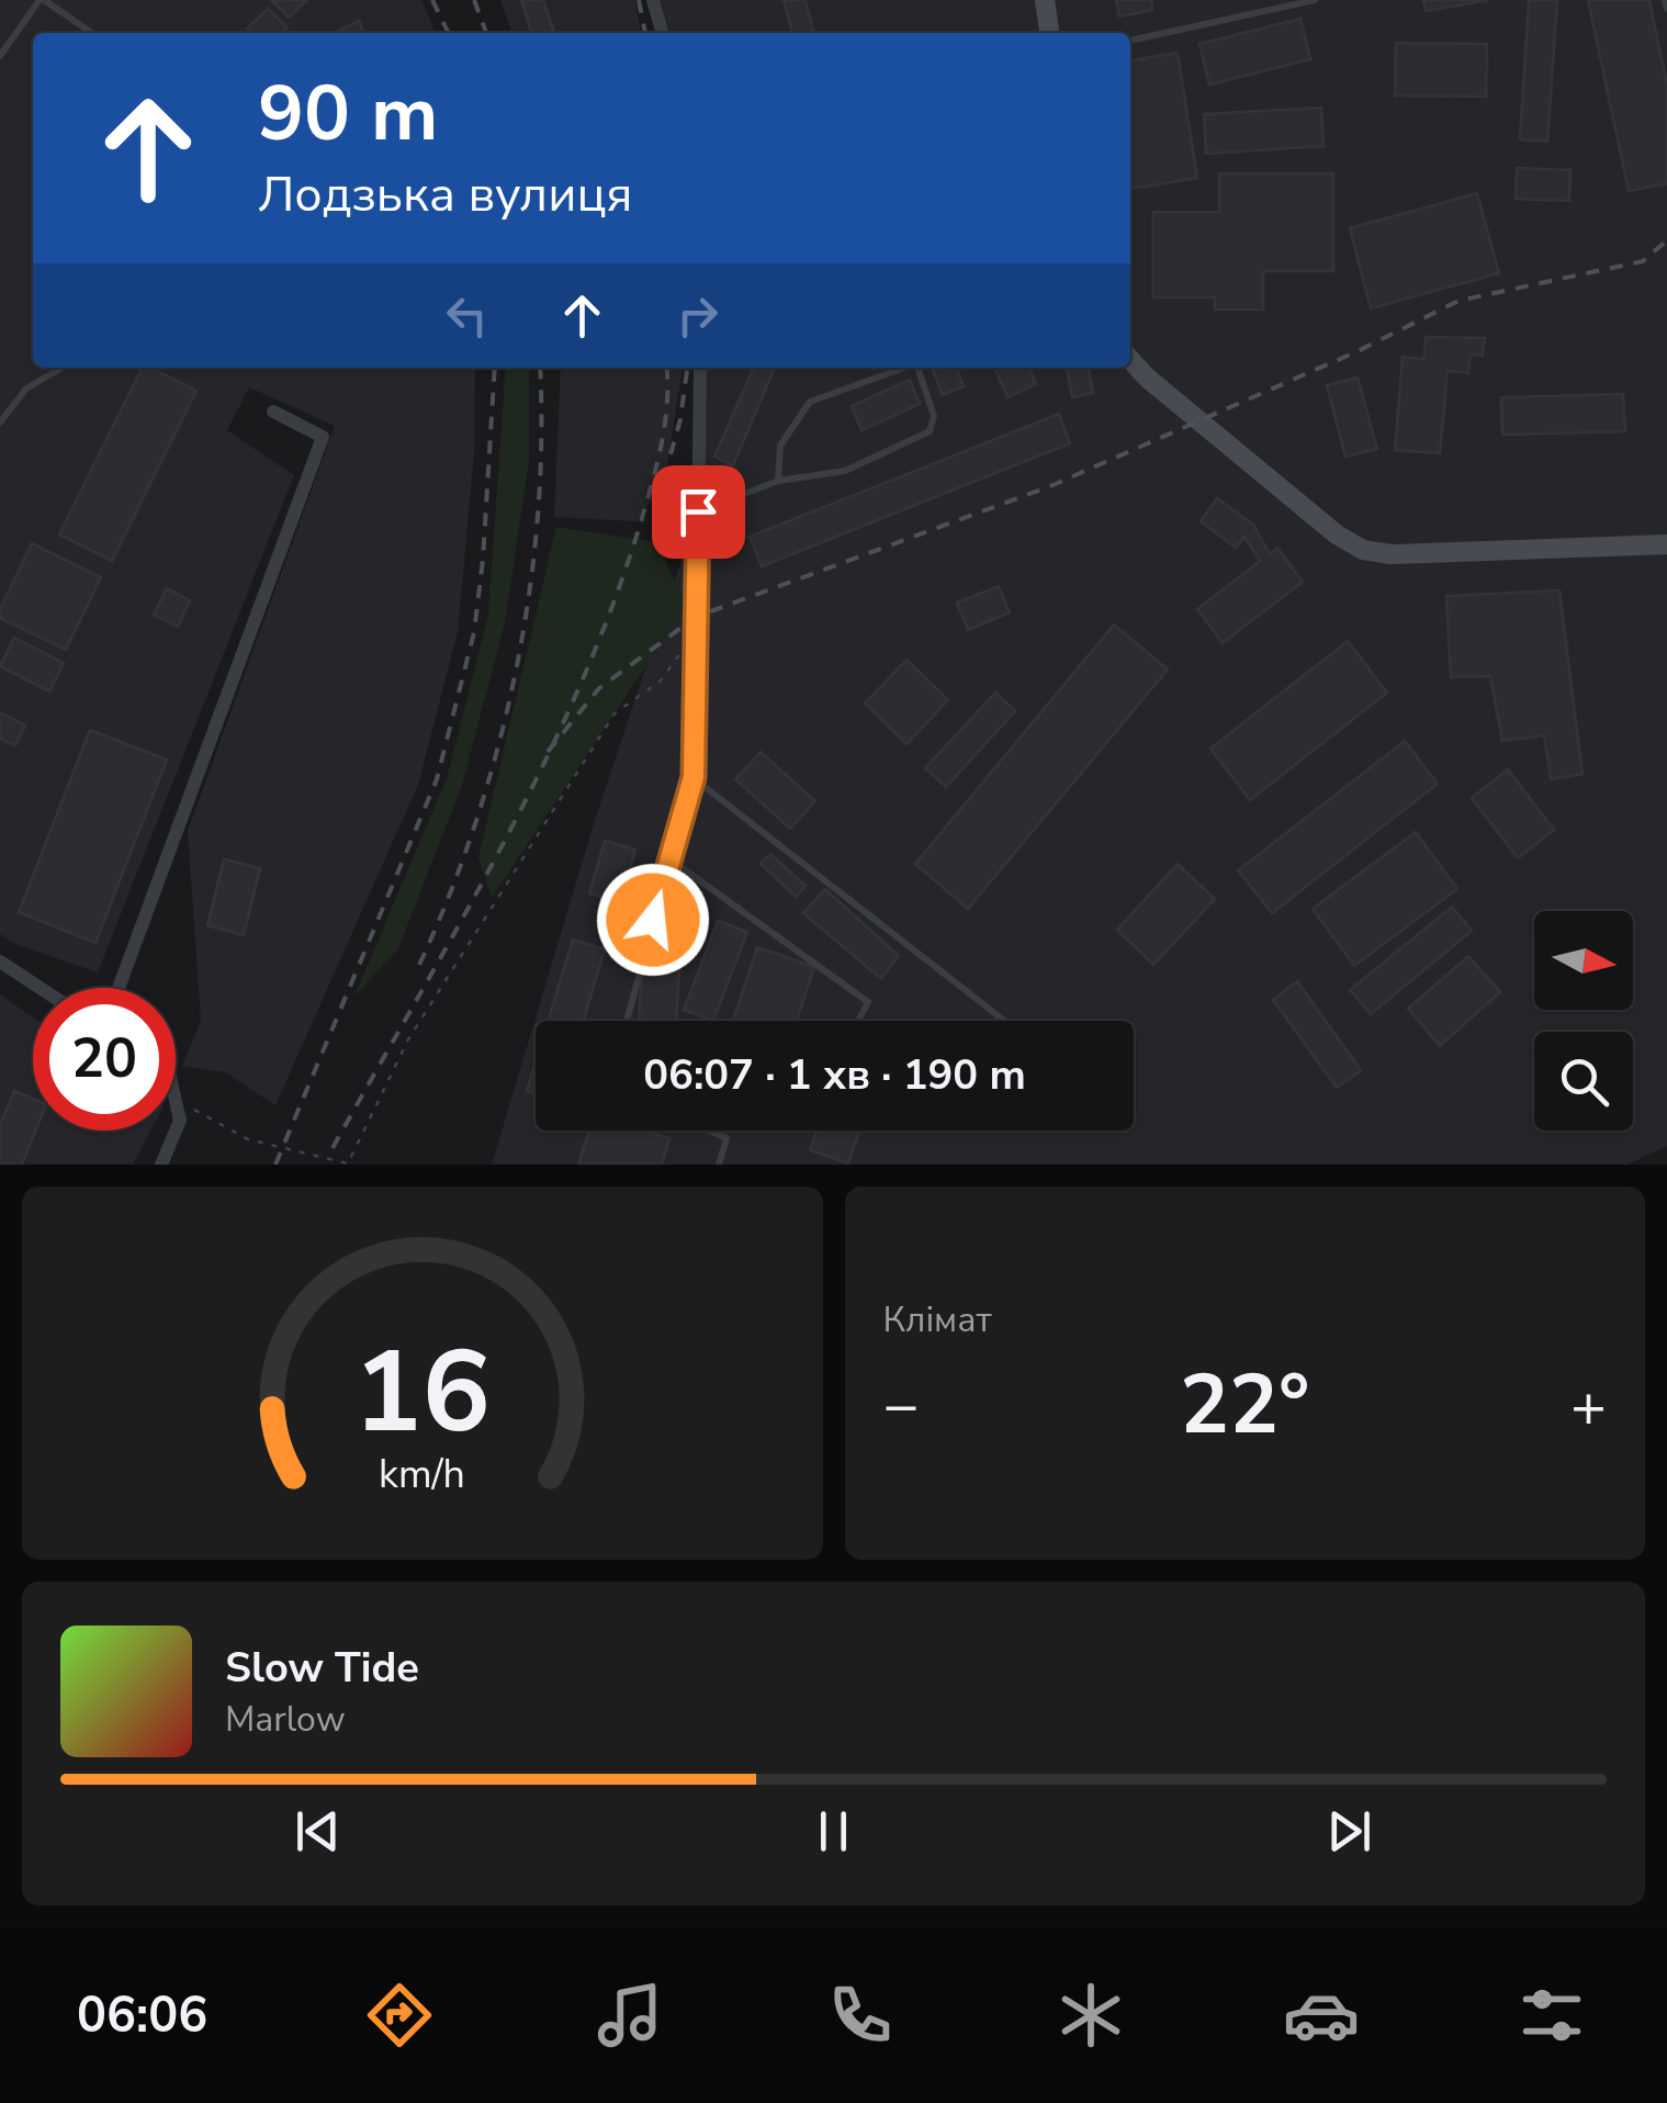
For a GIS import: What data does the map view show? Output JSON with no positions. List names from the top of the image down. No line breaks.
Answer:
{"north":"right","page":{"turn":["90 m","Лодзька вулиця"],"limit":"20","trip":"06:07 · 1 хв · 190 m","tile":"Клімат","heat":["−","22°","+"],"song":["Slow Tide","Marlow"],"tabs":"06:06","gauge":["16","km/h"]}}
